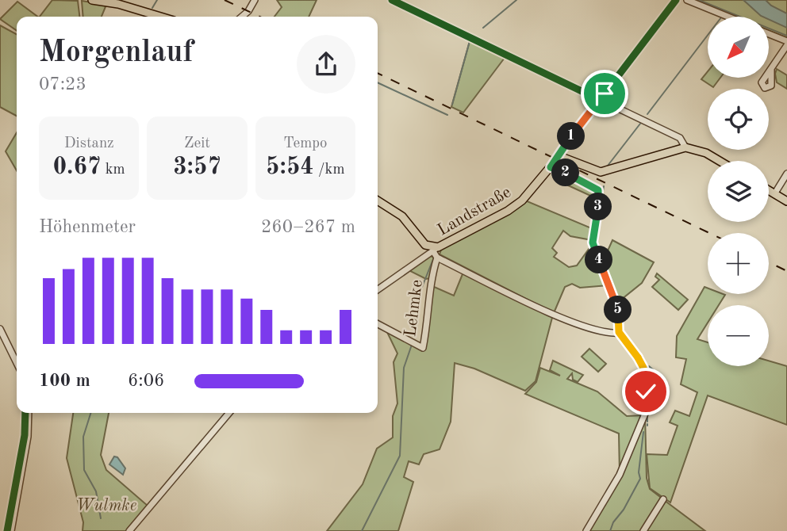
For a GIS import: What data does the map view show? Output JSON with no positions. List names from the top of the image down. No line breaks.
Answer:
{"streets":{"main road":["Landstraße"],"street":["Lehmke"]},"parks":["Wulmke"],"north":"bottom left","page":{"map_buttons":["+","−"],"heading":["Morgenlauf","07:23"],"stats":[["Distanz","0.67 km"],["Zeit","3:57"],["Tempo","5:54 /km"]],"pins":["1","2","3","4","5"],"chart":["Höhenmeter","260–267 m"],"list":[{"name":"100 m","note":"6:06"}]}}
